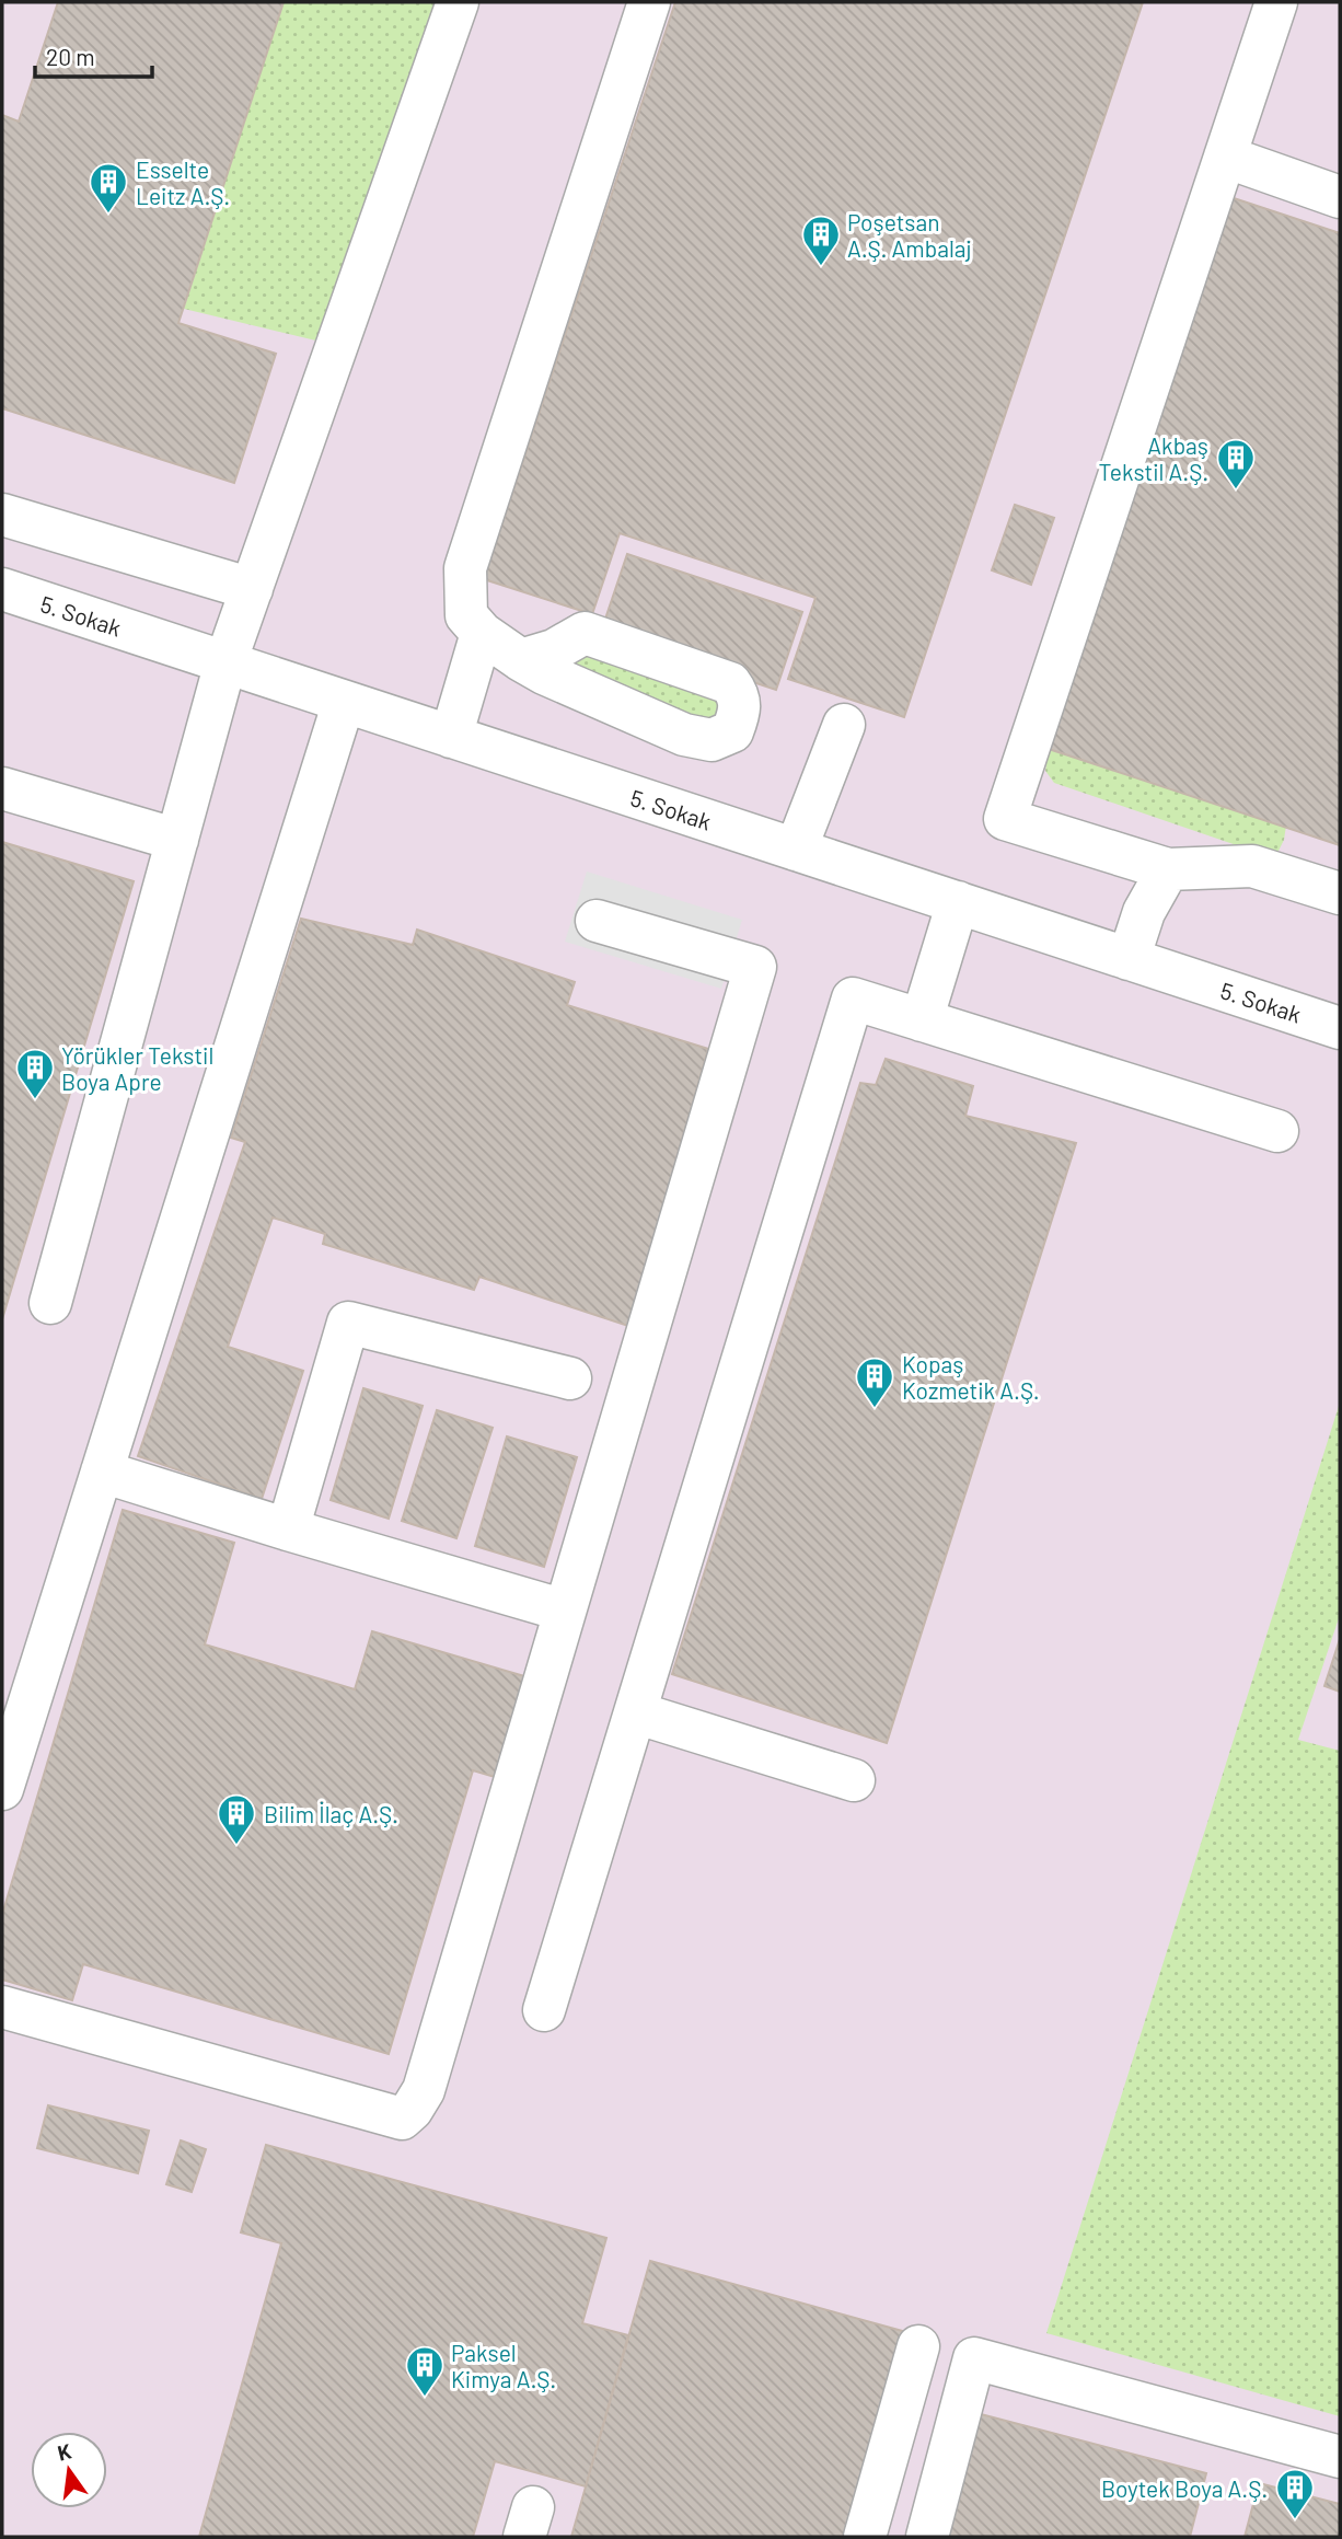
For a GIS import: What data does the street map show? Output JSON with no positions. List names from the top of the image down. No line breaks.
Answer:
{"streets":{"street":["5. Sokak"]},"places":{"building":["Esselte Leitz A.Ş.","Poşetsan A.Ş. Ambalaj","Akbaş Tekstil A.Ş.","Yörükler Tekstil Boya Apre","Kopaş Kozmetik A.Ş.","Bilim İlaç A.Ş.","Paksel Kimya A.Ş.","Boytek Boya A.Ş."]},"scale_bar":"20 m","north":"top"}
